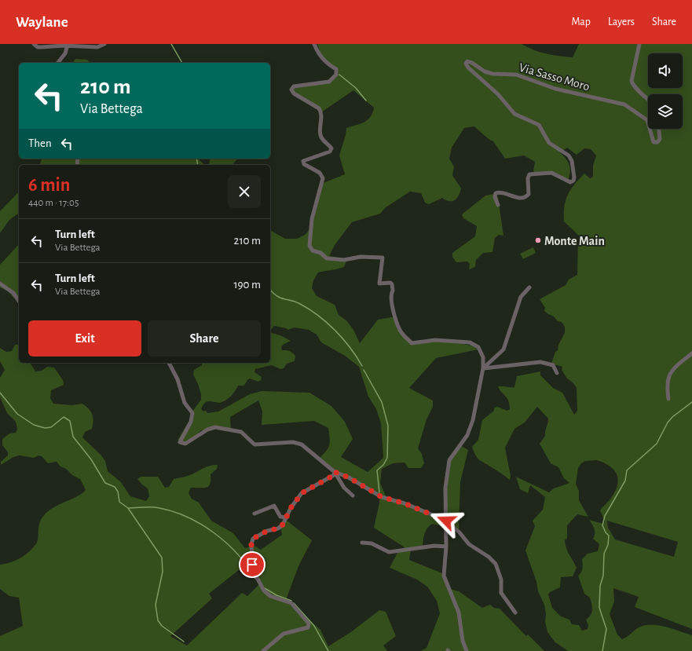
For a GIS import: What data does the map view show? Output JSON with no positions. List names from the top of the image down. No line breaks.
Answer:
{"streets":{"street":["Via Sasso Moro"]},"places":["Monte Main"],"page":{"header":"Waylane","nav":["Map","Layers","Share"],"turn":["210 m","Via Bettega"],"then":"Then","heading":["6 min","440 m · 17:05"],"list":[{"name":"Turn left","note":"Via Bettega","value":"210 m"},{"name":"Turn left","note":"Via Bettega","value":"190 m"}],"buttons":["Exit","Share"]}}
